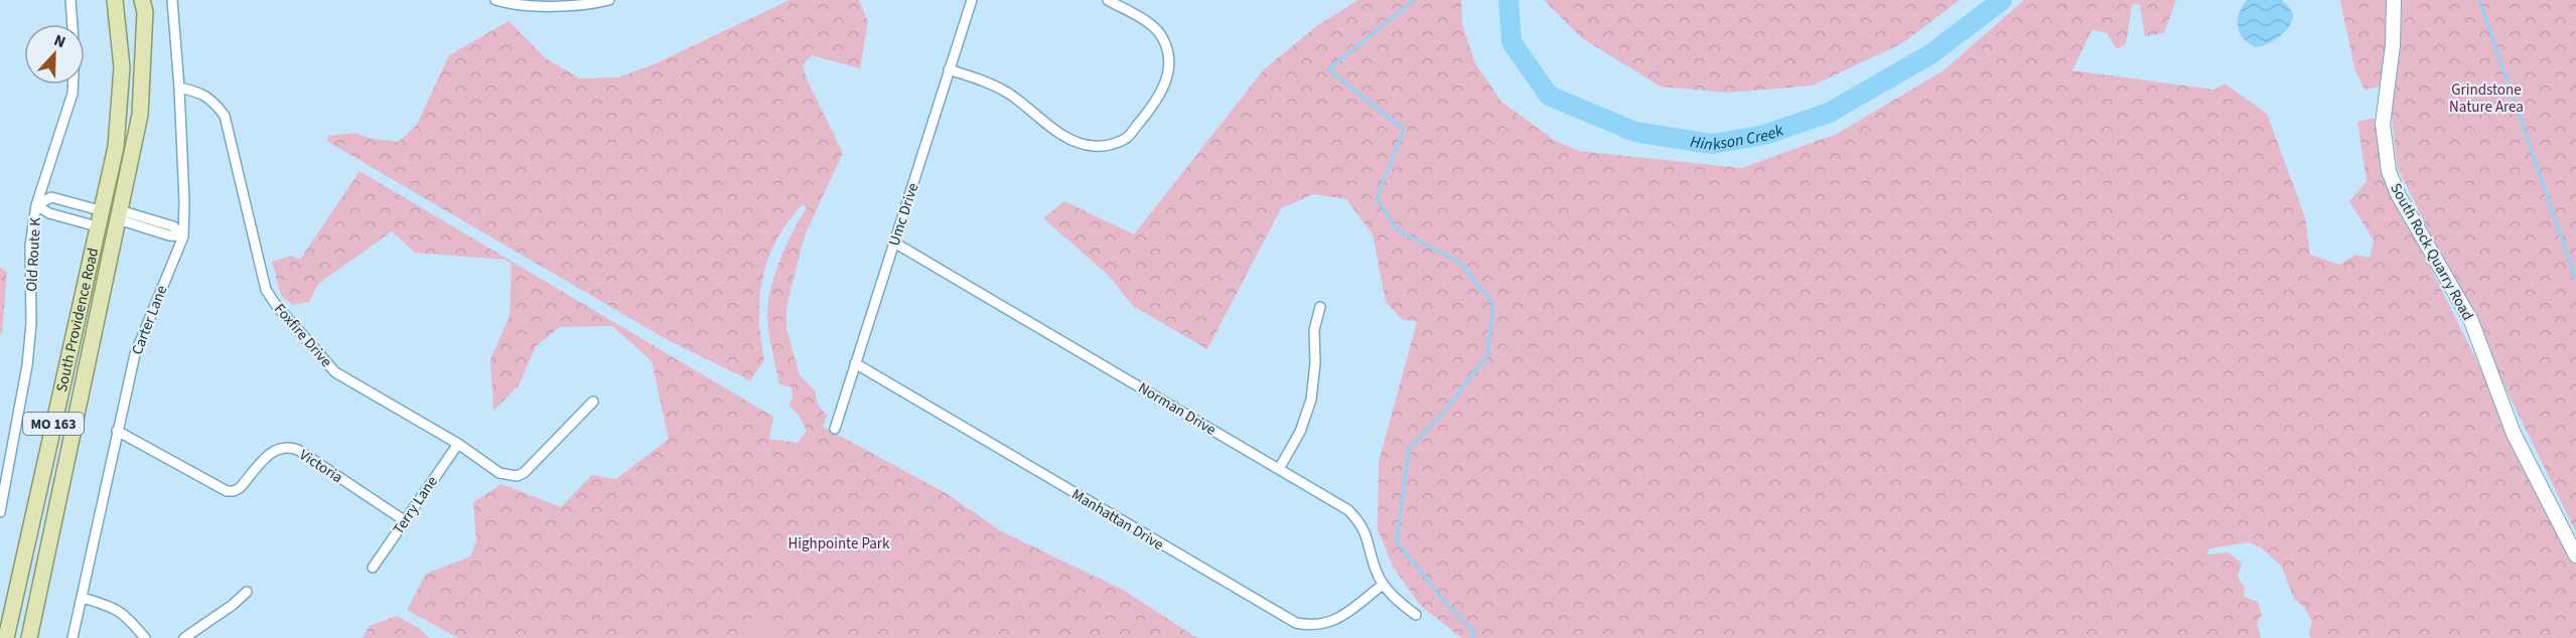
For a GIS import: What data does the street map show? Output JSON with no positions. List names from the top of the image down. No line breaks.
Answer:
{"streets":{"main road":["South Providence Road","MO 163"],"street":["Umc Drive","South Rock Quarry Road","Old Route K","Carter Lane","Foxfire Drive","Norman Drive","Victoria","Terry Lane","Manhattan Drive"]},"crossings":[["Umc Drive","Norman Drive"],["Umc Drive","Manhattan Drive"],["Carter Lane","Foxfire Drive"],["Carter Lane","Victoria"],["Foxfire Drive","Terry Lane"],["Norman Drive","Manhattan Drive"],["Victoria","Terry Lane"]],"water":["Hinkson Creek"],"parks":["Grindstone Nature Area","Highpointe Park"],"north":"top"}
